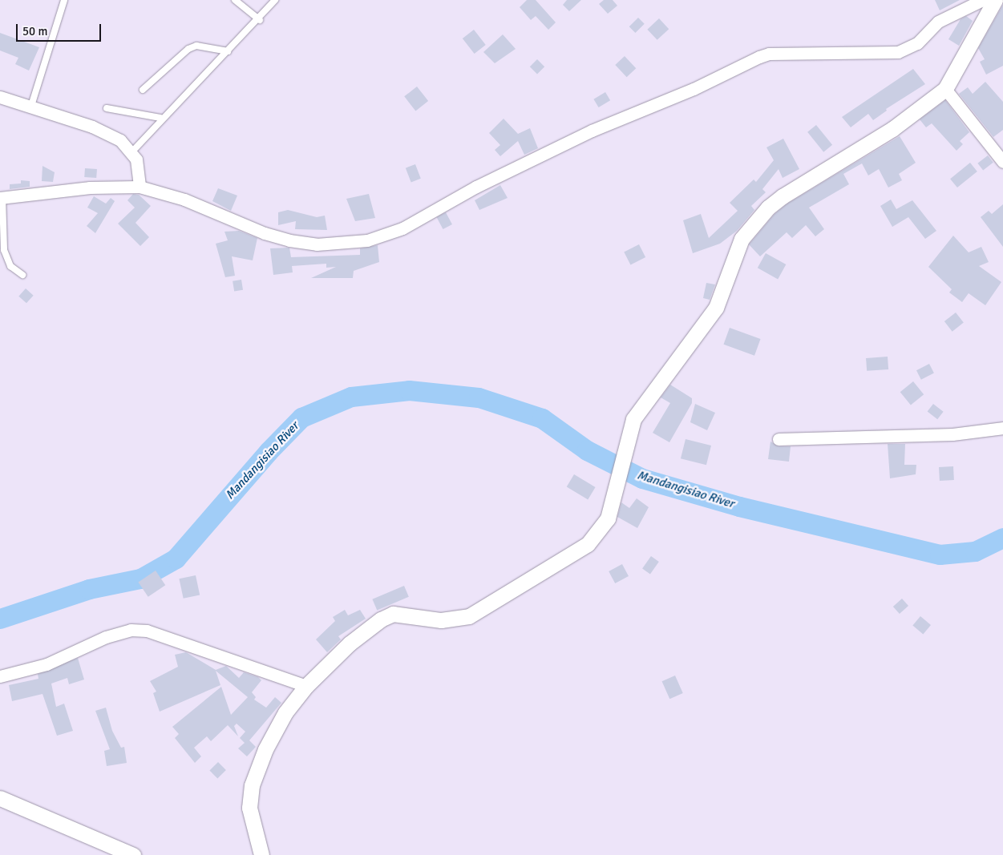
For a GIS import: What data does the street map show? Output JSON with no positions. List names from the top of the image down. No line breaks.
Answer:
{"water":["Mandangisiao River"],"scale_bar":"50 m"}
